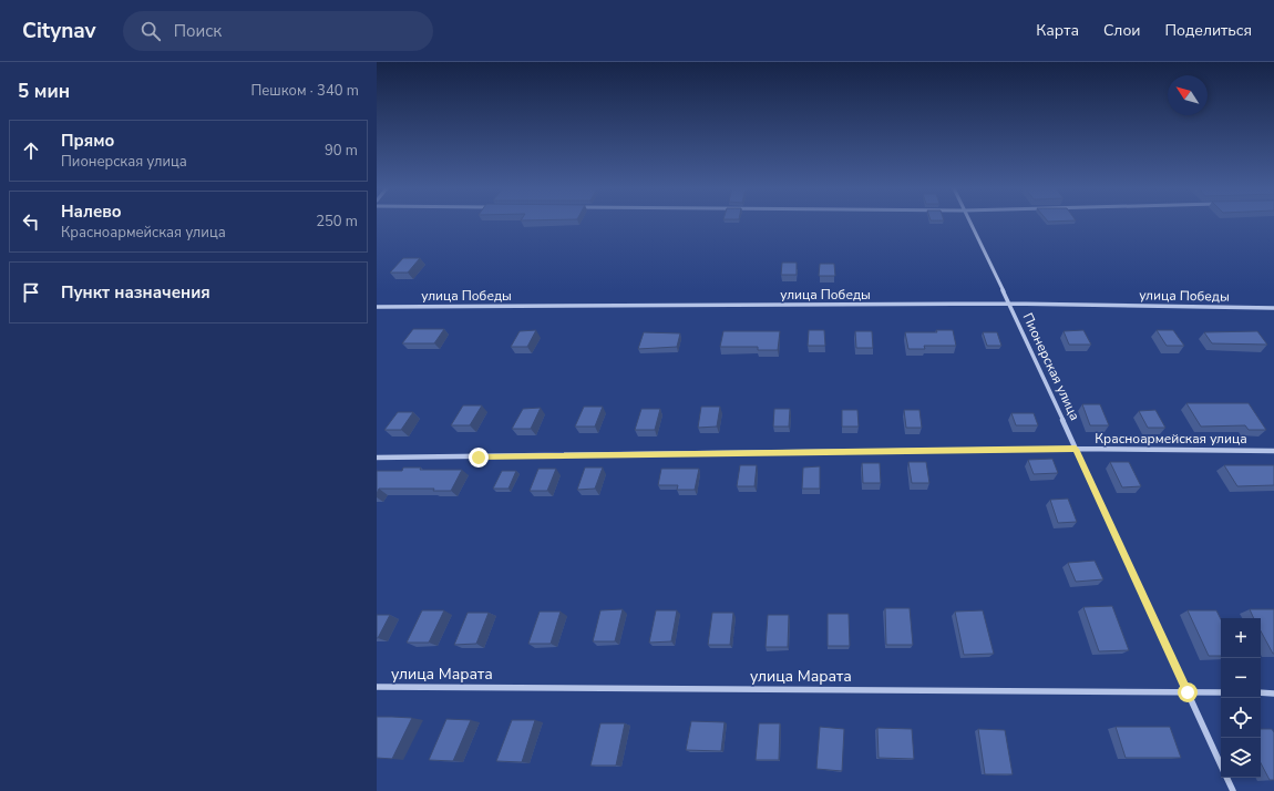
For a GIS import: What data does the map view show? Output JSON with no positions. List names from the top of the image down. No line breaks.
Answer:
{"streets":{"street":["улица Победы","Пионерская улица","Красноармейская улица","улица Марата"]},"crossings":[["улица Победы","Пионерская улица"],["Пионерская улица","Красноармейская улица"],["Пионерская улица","улица Марата"]],"north":"top left","page":{"header":"Citynav","search":"Поиск","nav":["Карта","Слои","Поделиться"],"heading":["5 мин","Пешком · 340 m"],"list":[["Прямо","Пионерская улица","90 m"],["Налево","Красноармейская улица","250 m"],"Пункт назначения"],"map_buttons":["+","−"]}}
